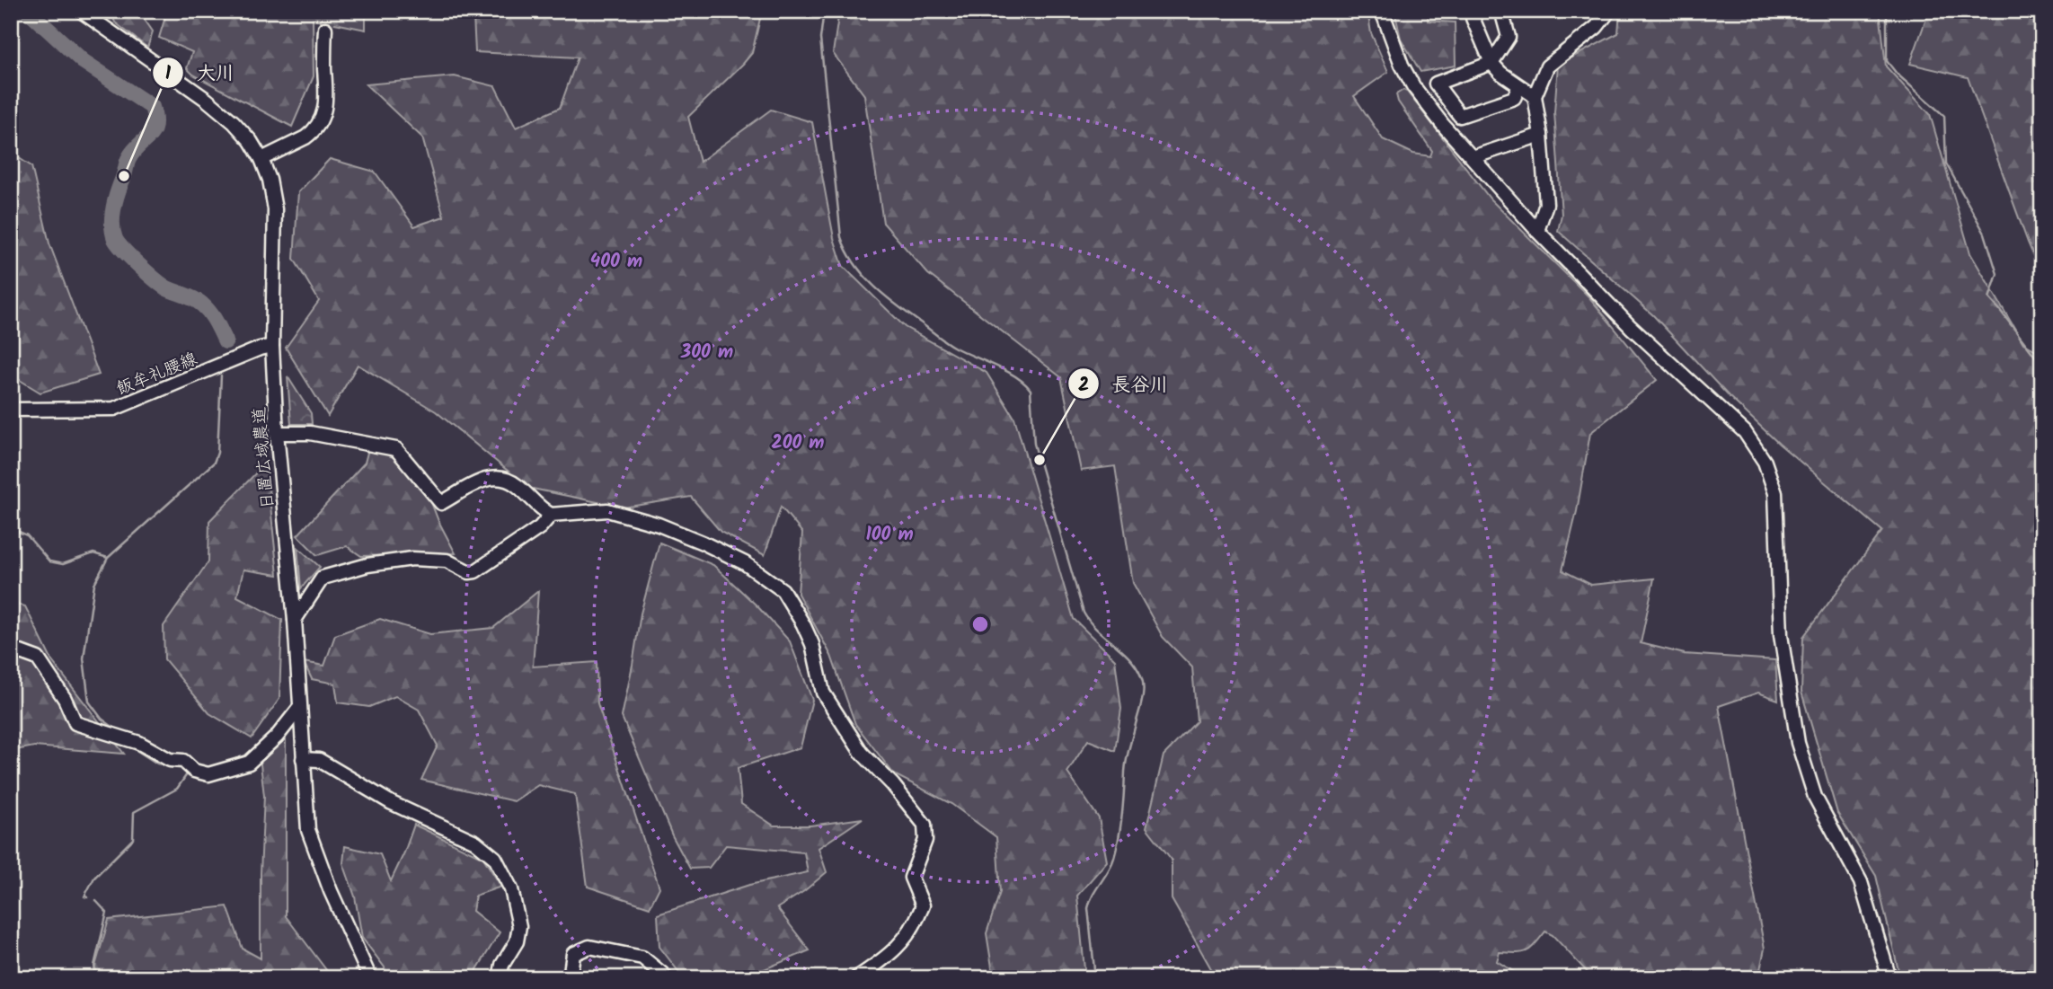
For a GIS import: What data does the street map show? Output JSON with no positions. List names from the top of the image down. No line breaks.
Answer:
{"streets":{"street":["飯牟礼腰線","日置広域農道"]},"crossings":[["飯牟礼腰線","日置広域農道"]],"places":["大川","長谷川"],"rings":["400 m","300 m","200 m","100 m"]}
